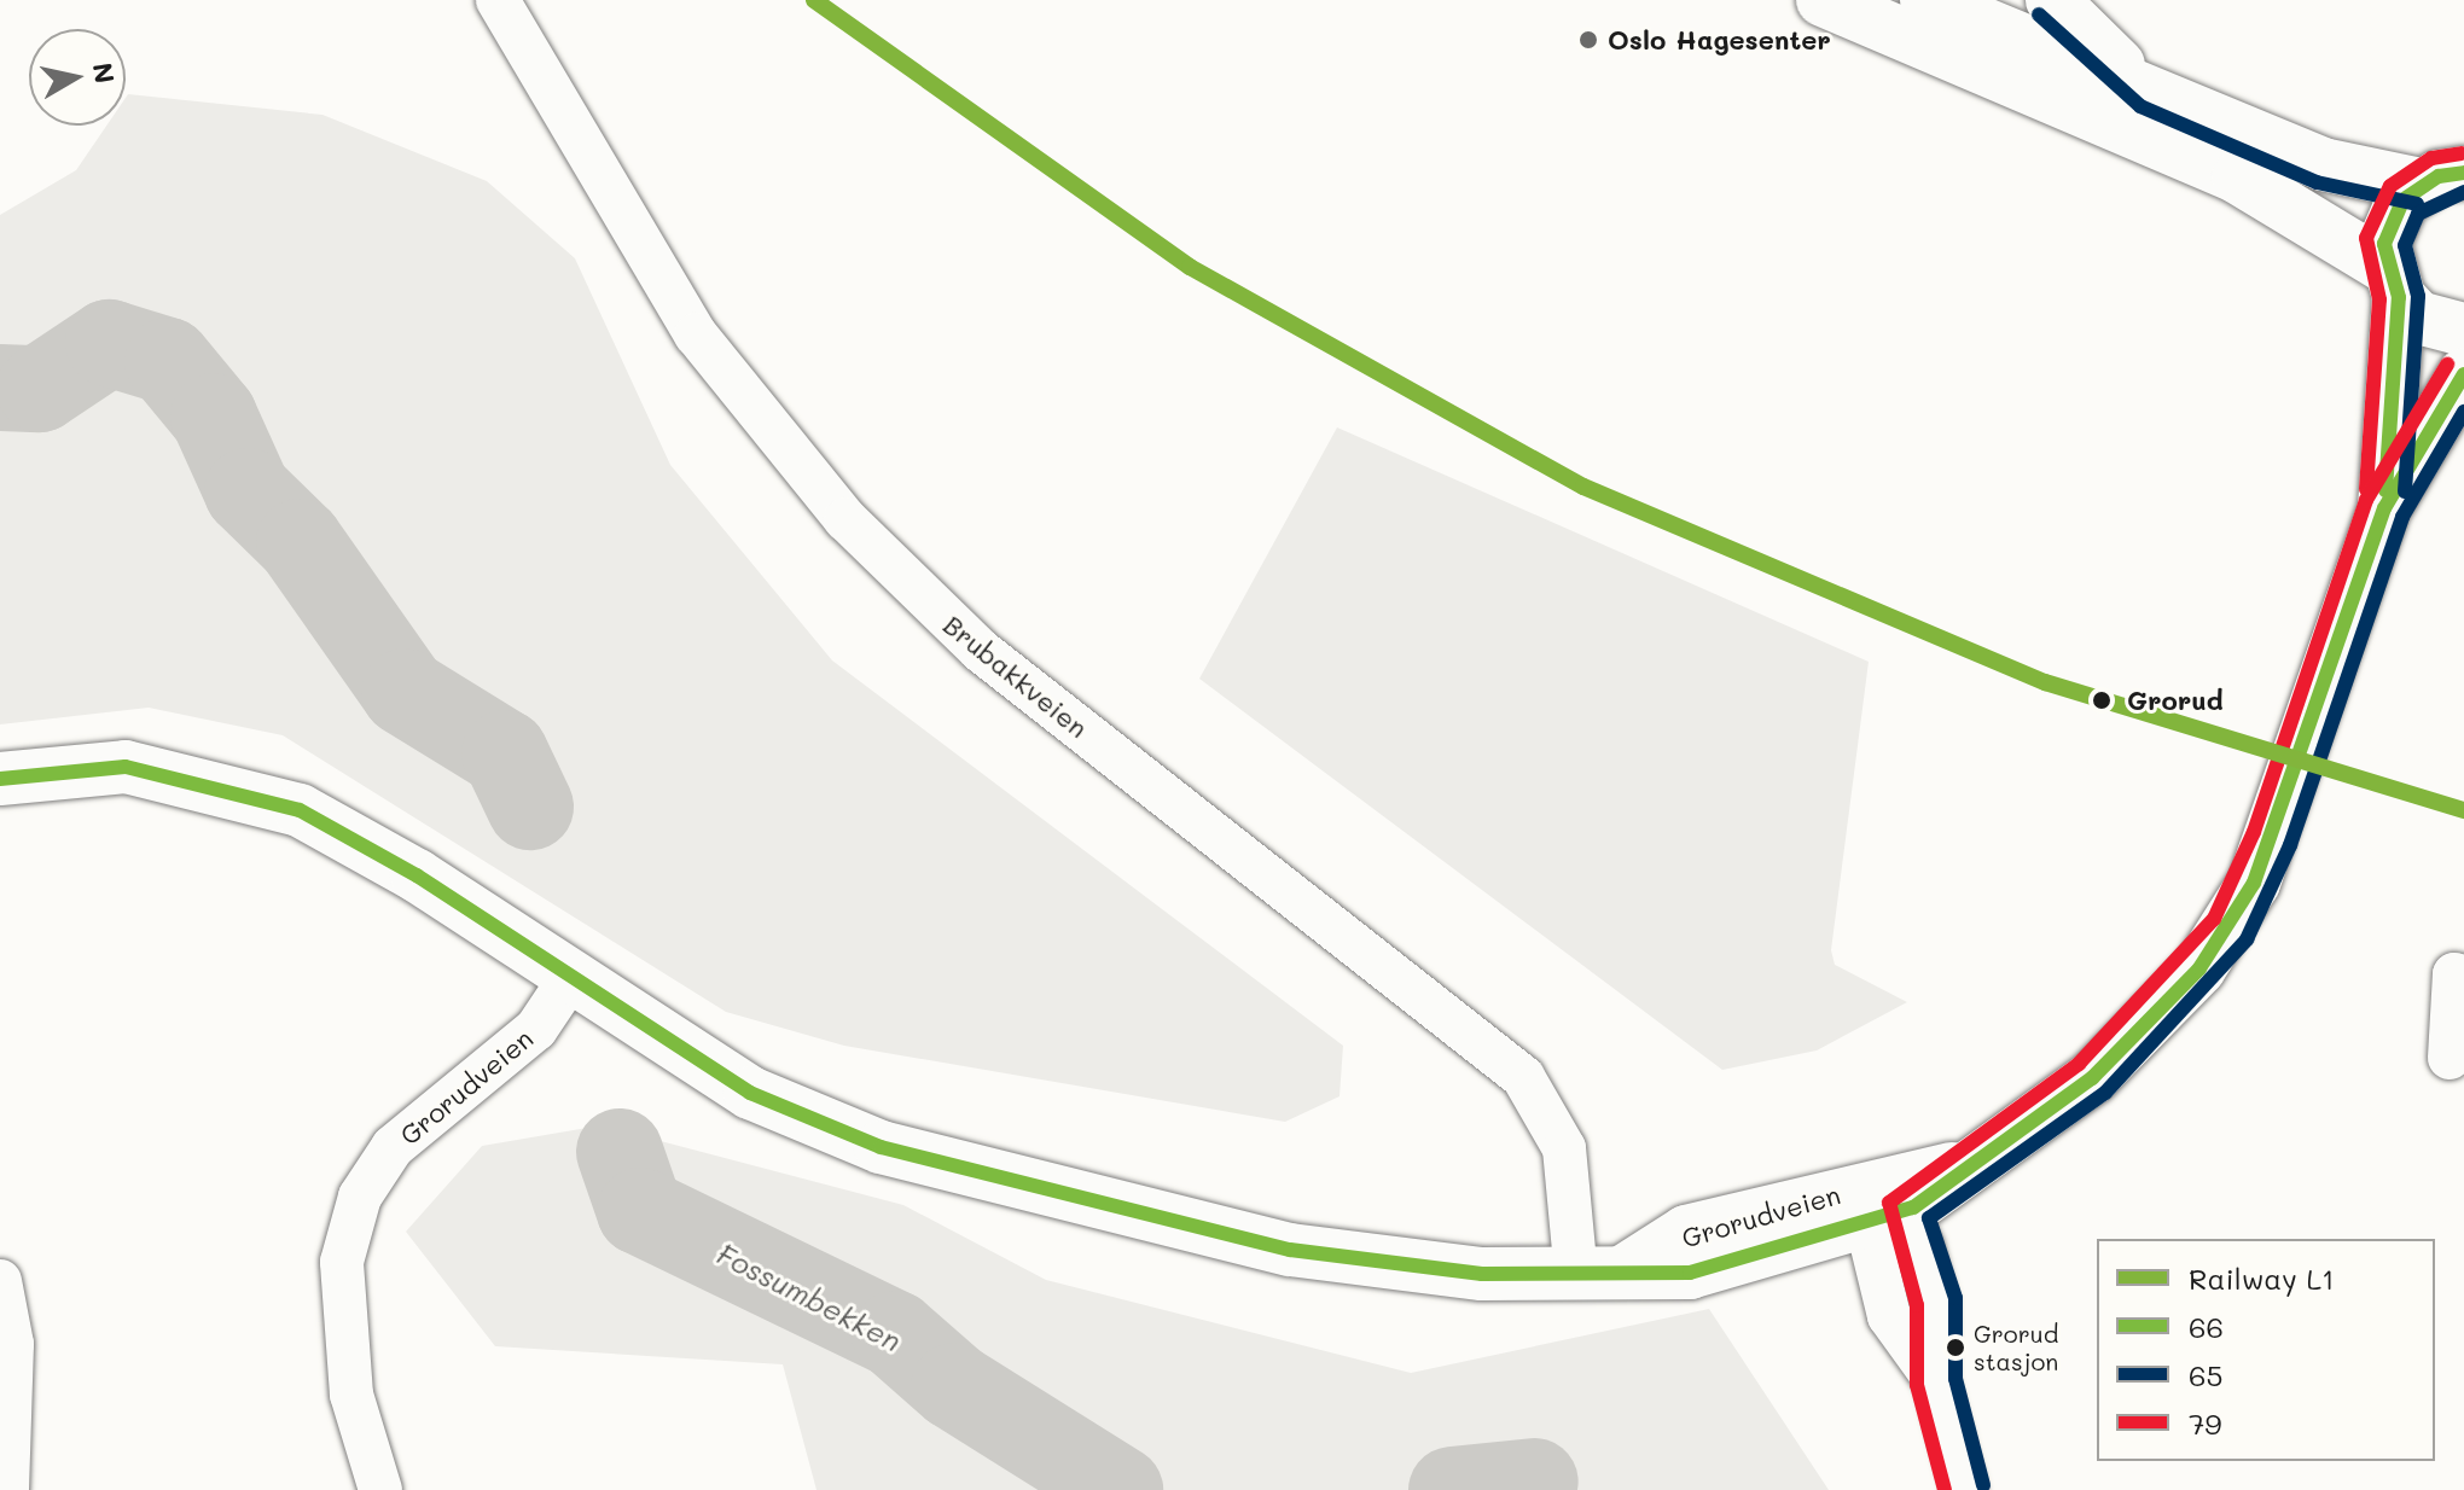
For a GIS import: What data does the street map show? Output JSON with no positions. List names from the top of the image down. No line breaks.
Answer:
{"streets":{"main road":["Grorudveien"],"street":["Brubakkveien"]},"crossings":[["Brubakkveien","Grorudveien"]],"water":["Fossumbekken"],"places":["Oslo Hagesenter","Grorud","Grorud stasjon"],"lines":["rail line L1","transit line 65","transit line 79","transit line 66"],"legend":["Railway L1","66","65","79"],"north":"right"}
